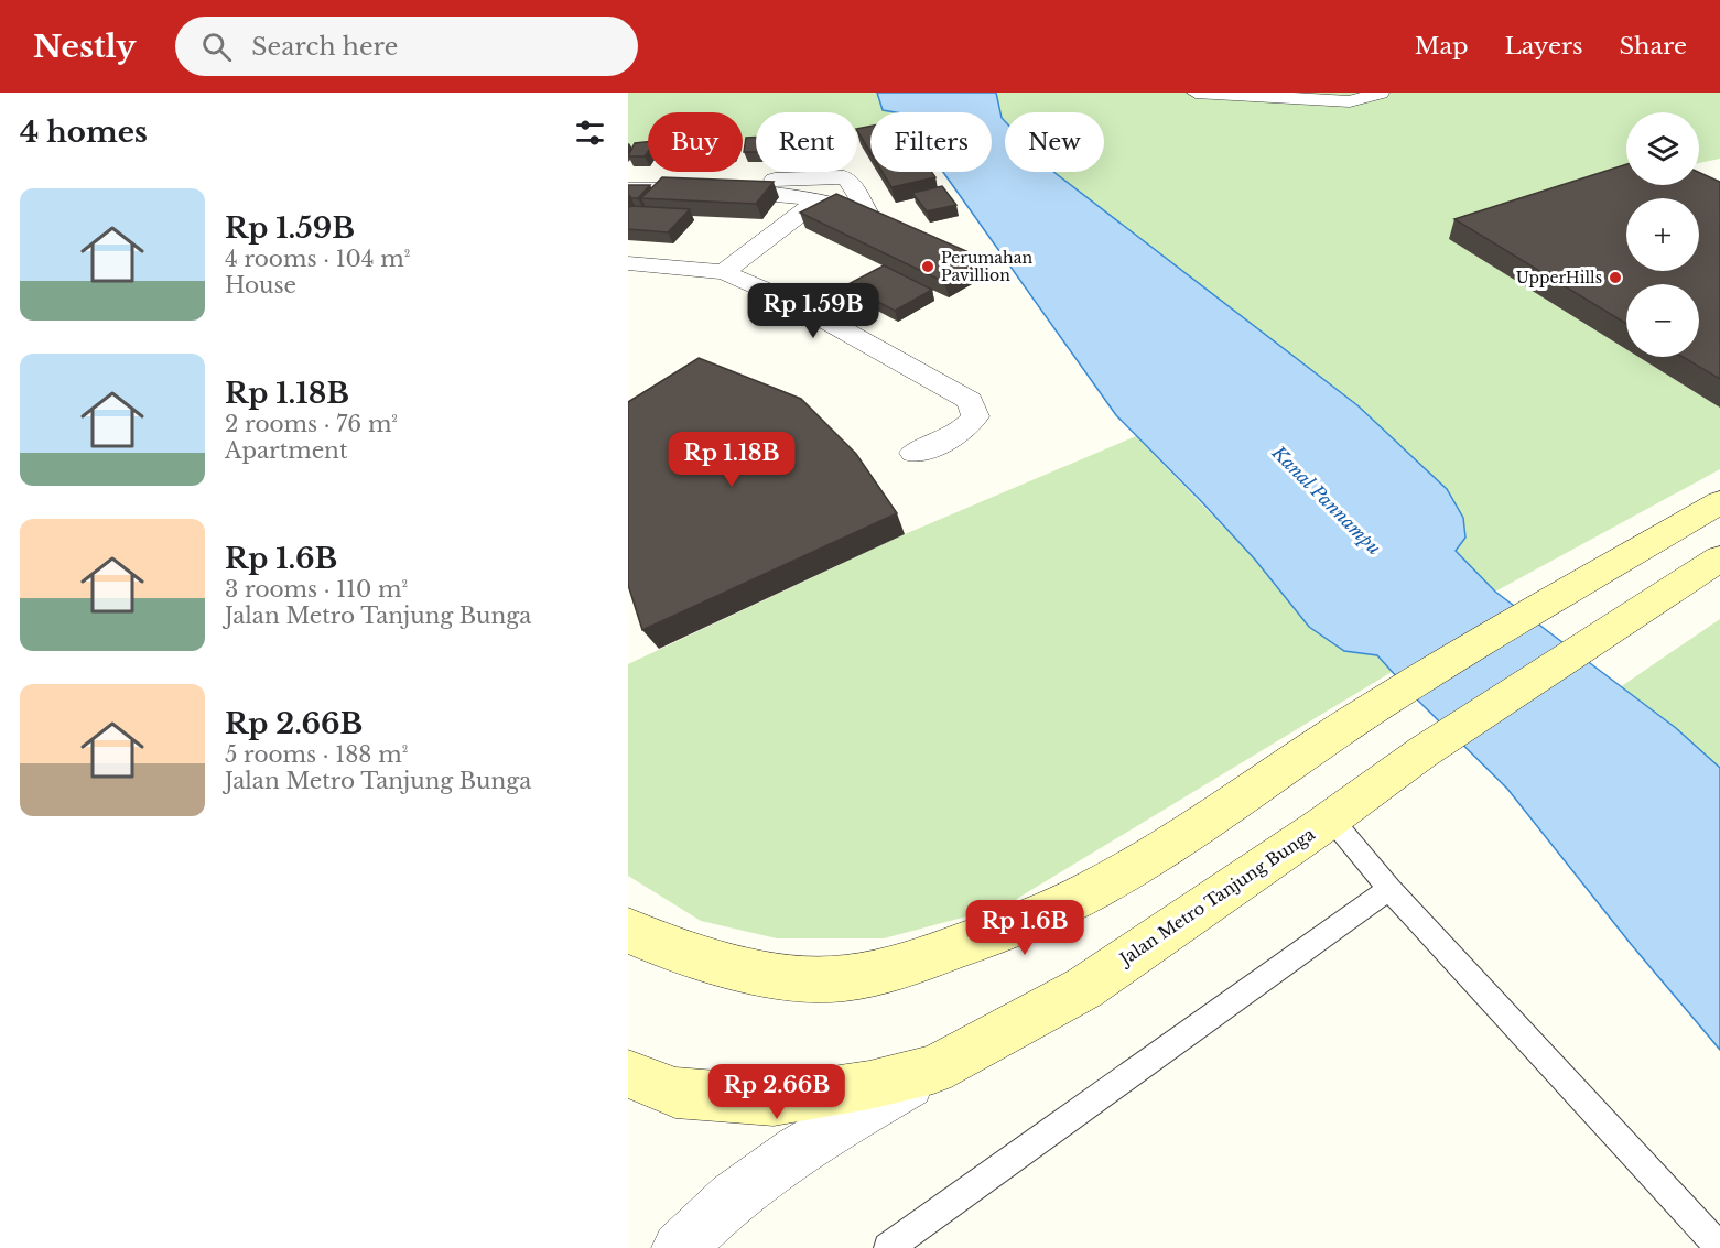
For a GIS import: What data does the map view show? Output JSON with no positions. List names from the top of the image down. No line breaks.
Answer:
{"streets":{"main road":["Jalan Metro Tanjung Bunga"]},"water":["Kanal Pannampu"],"places":["Perumahan Pavillion","UpperHills"],"page":{"header":"Nestly","search":"Search here","nav":["Map","Layers","Share"],"heading":"4 homes","map_buttons":["+","−"],"chip":["Buy","Rent","Filters","New"],"list":[{"name":"Rp 1.59B","note":"4 rooms · 104 m² · House"},{"name":"Rp 1.18B","note":"2 rooms · 76 m² · Apartment"},{"name":"Rp 1.6B","note":"3 rooms · 110 m² · Jalan Metro Tanjung Bunga"},{"name":"Rp 2.66B","note":"5 rooms · 188 m² · Jalan Metro Tanjung Bunga"}],"price":["Rp 1.59B","Rp 1.18B","Rp 1.6B","Rp 2.66B"]}}
